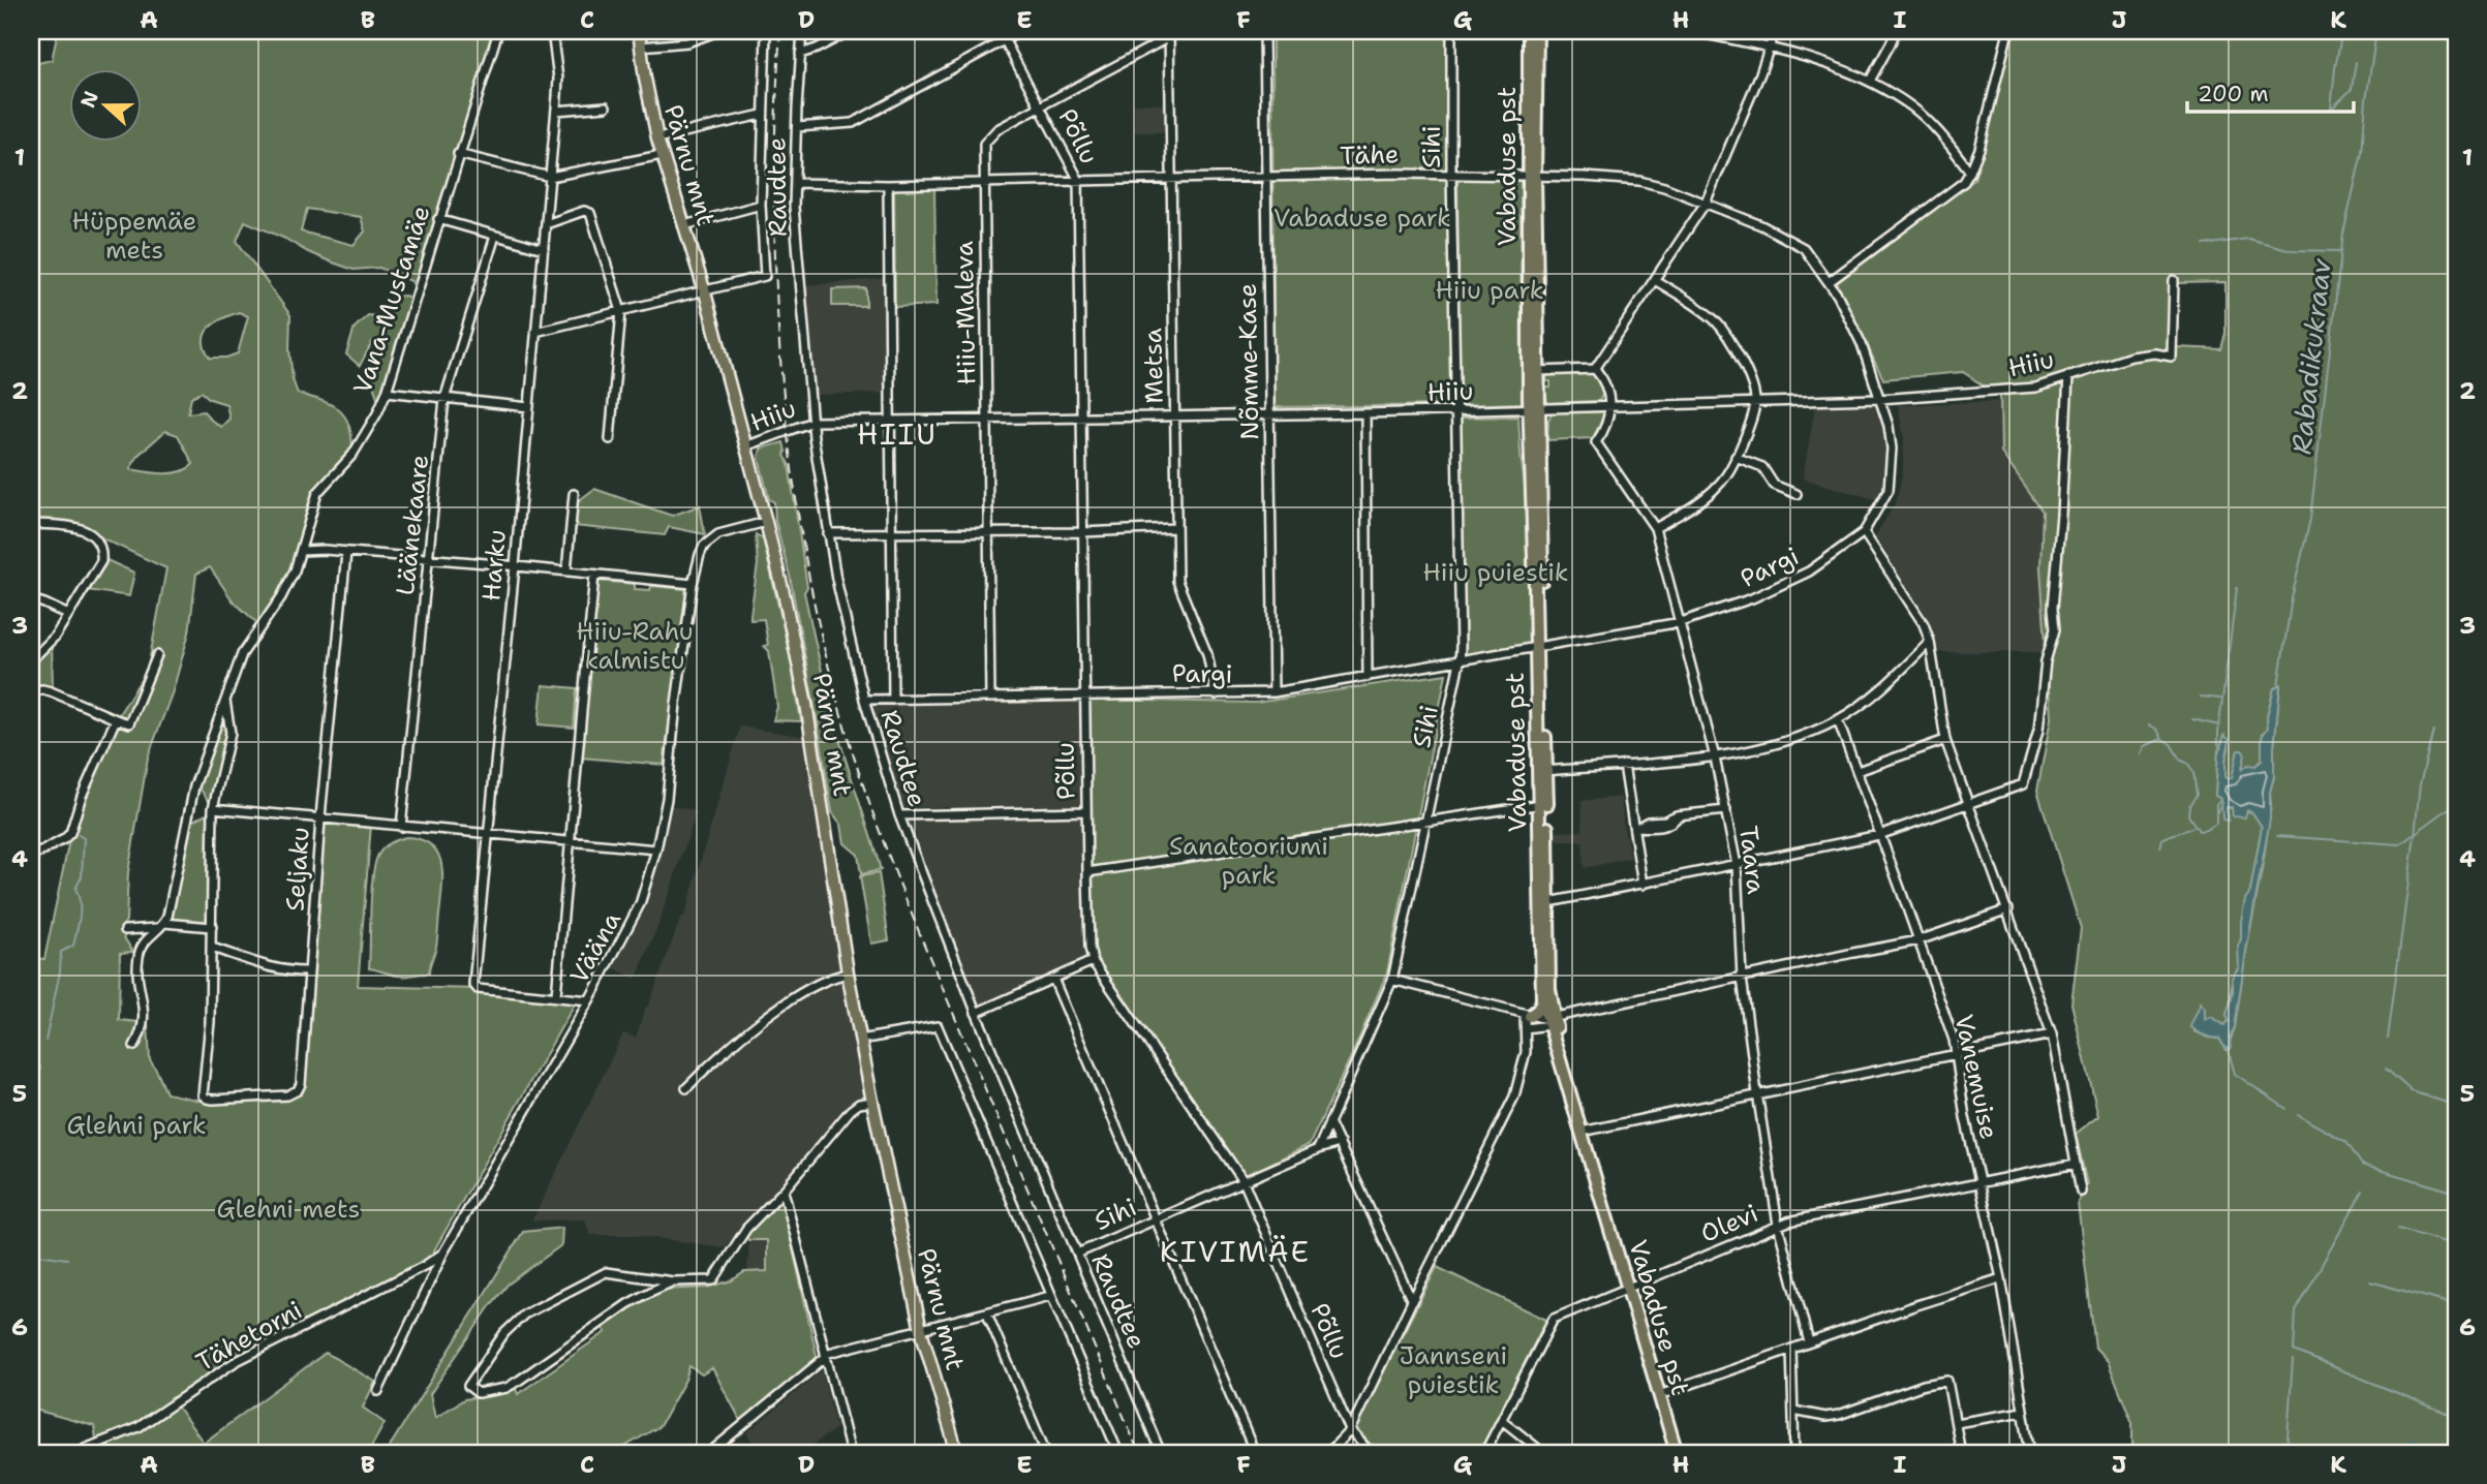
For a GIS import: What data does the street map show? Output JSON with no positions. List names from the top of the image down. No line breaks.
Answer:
{"streets":{"highway":["Vabaduse pst"],"main road":["Pärnu mnt"],"street":["Põllu","Sihi","Tähe","Raudtee","Vana-Mustamäe","Hiiu-Maleva","Nõmme-Kase","Hiiu","Metsa","Läänekaare","Harku","Pargi","Taara","Seljaku","Vääna","Vanemuise","Olevi","Tähetorni"]},"crossings":[["Põllu","Sihi"],["Põllu","Tähe"],["Põllu","Hiiu-Maleva"],["Põllu","Hiiu"],["Põllu","Pargi"],["Sihi","Tähe"],["Sihi","Raudtee"],["Sihi","Hiiu"],["Sihi","Pargi"],["Tähe","Vabaduse pst"],["Tähe","Raudtee"],["Tähe","Hiiu-Maleva"],["Tähe","Nõmme-Kase"],["Tähe","Hiiu"],["Tähe","Metsa"],["Tähe","Pargi"],["Pärnu mnt","Raudtee"],["Pärnu mnt","Hiiu"],["Pärnu mnt","Vääna"],["Vabaduse pst","Hiiu"],["Vabaduse pst","Pargi"],["Vabaduse pst","Olevi"],["Raudtee","Hiiu"],["Raudtee","Pargi"],["Hiiu-Maleva","Hiiu"],["Hiiu-Maleva","Metsa"],["Hiiu-Maleva","Pargi"],["Nõmme-Kase","Hiiu"],["Nõmme-Kase","Pargi"],["Hiiu","Metsa"],["Hiiu","Pargi"],["Hiiu","Taara"],["Metsa","Pargi"],["Harku","Vääna"],["Pargi","Taara"],["Taara","Olevi"],["Vääna","Tähetorni"],["Vanemuise","Olevi"]],"districts":["HIIU","KIVIMÄE"],"water":["Rabadikukraav"],"parks":["Vabaduse park","Hüppemäe mets","Hiiu park","Hiiu puiestik","Hiiu-Rahu kalmistu","Sanatooriumi park","Glehni park","Glehni mets","Jannseni puiestik"],"scale_bar":"200 m","north":"left","grid":{"columns":["A","B","C","D","E","F","G","H","I","J","K"],"rows":["1","2","3","4","5","6"]}}
